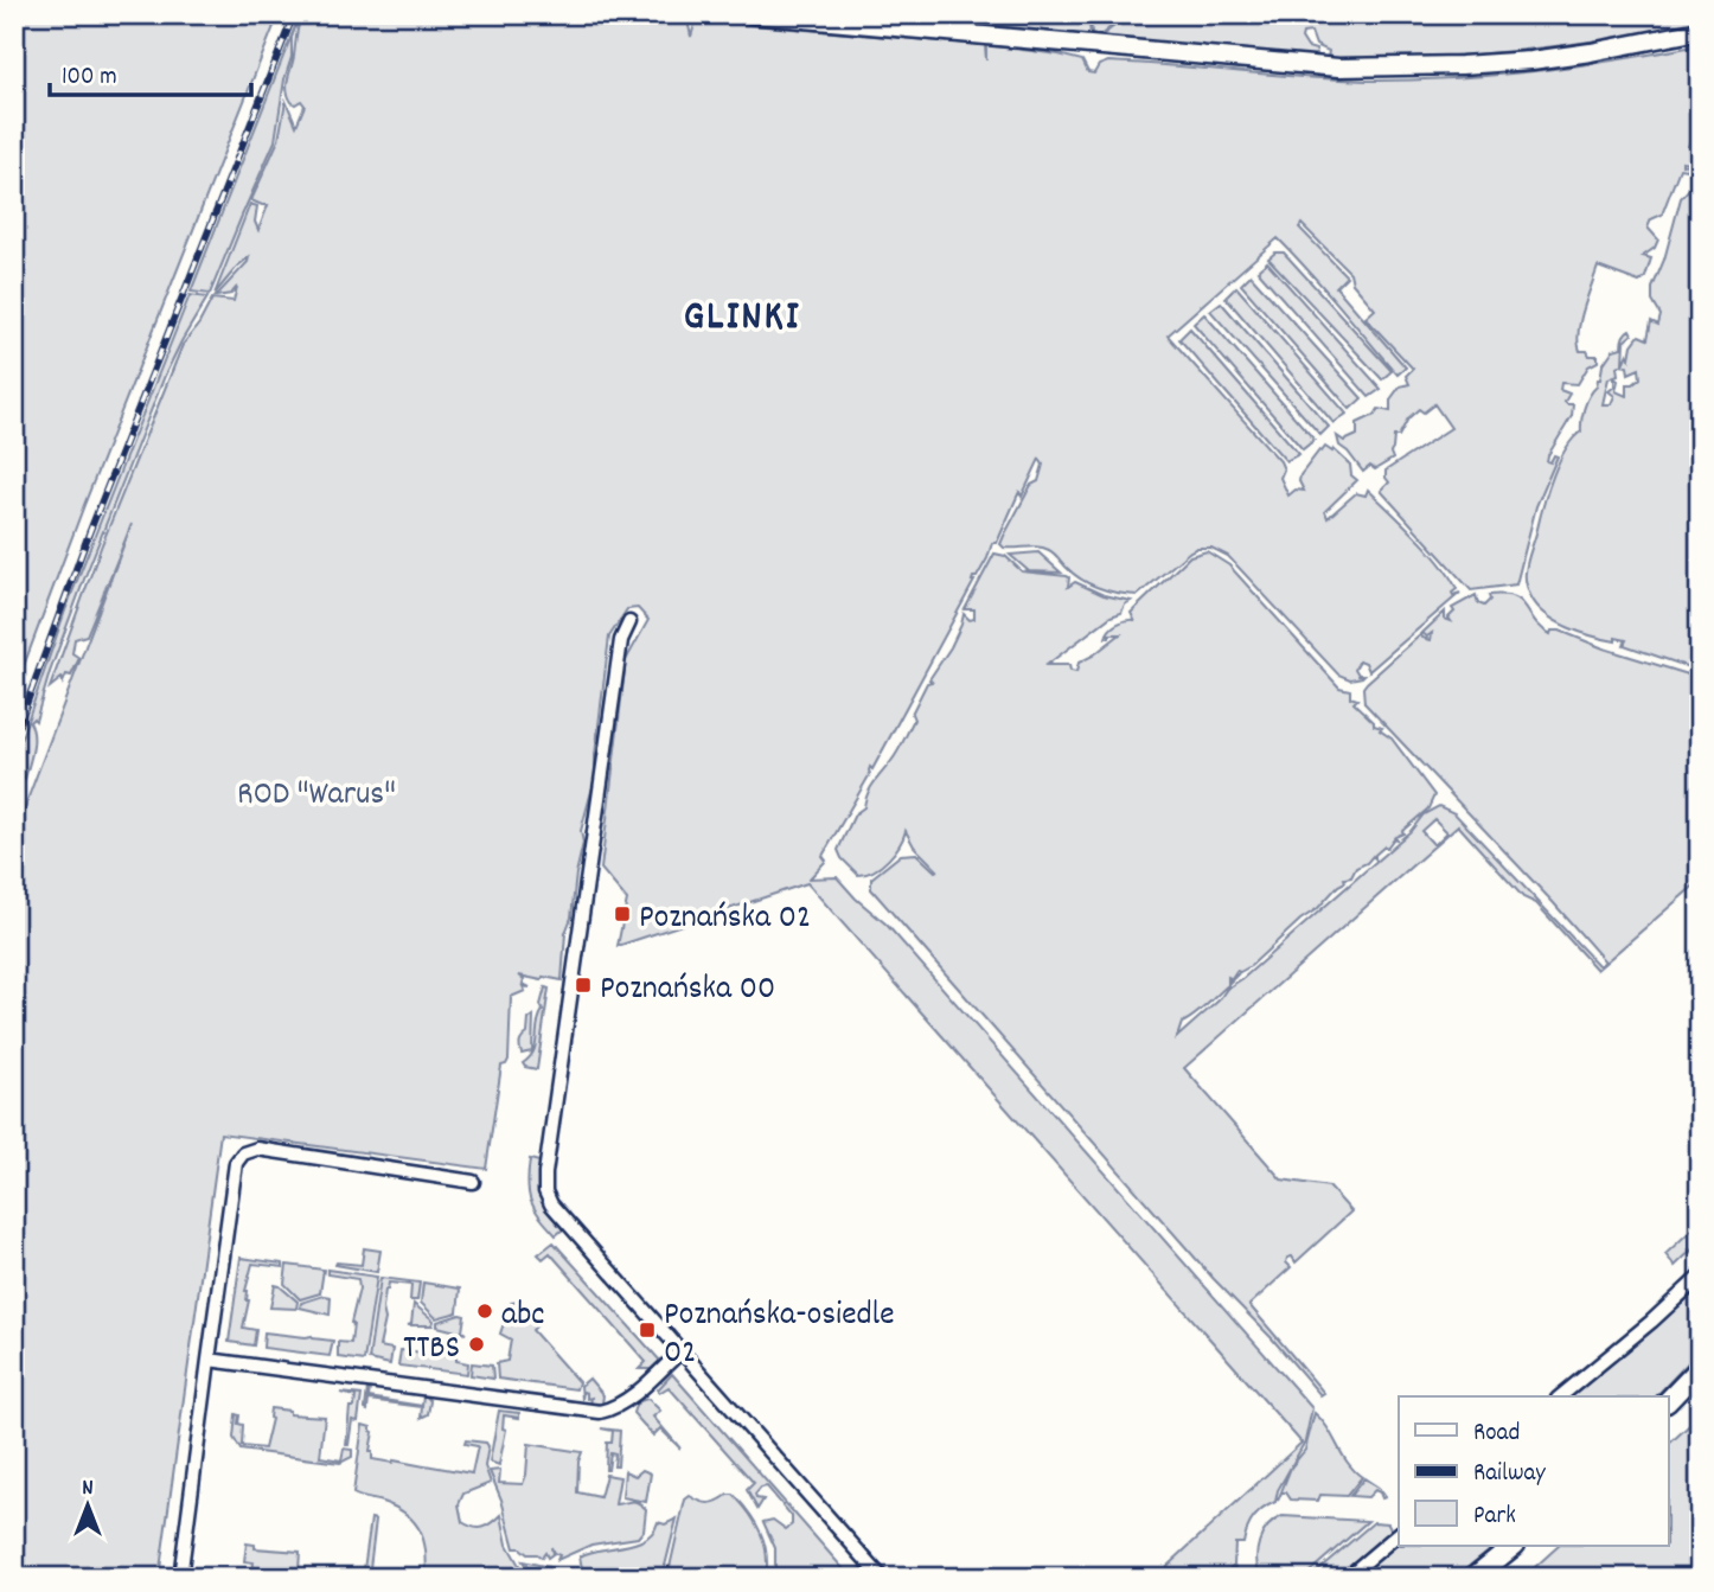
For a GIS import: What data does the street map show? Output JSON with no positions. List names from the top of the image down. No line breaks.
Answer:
{"districts":["GLINKI"],"parks":["ROD \"Warus\""],"places":{"transit":["Poznańska 02","Poznańska 00","Poznańska-osiedle 02"],"other":["abc","TTBS"]},"legend":["Road","Railway","Park"],"scale_bar":"100 m","north":"top"}
